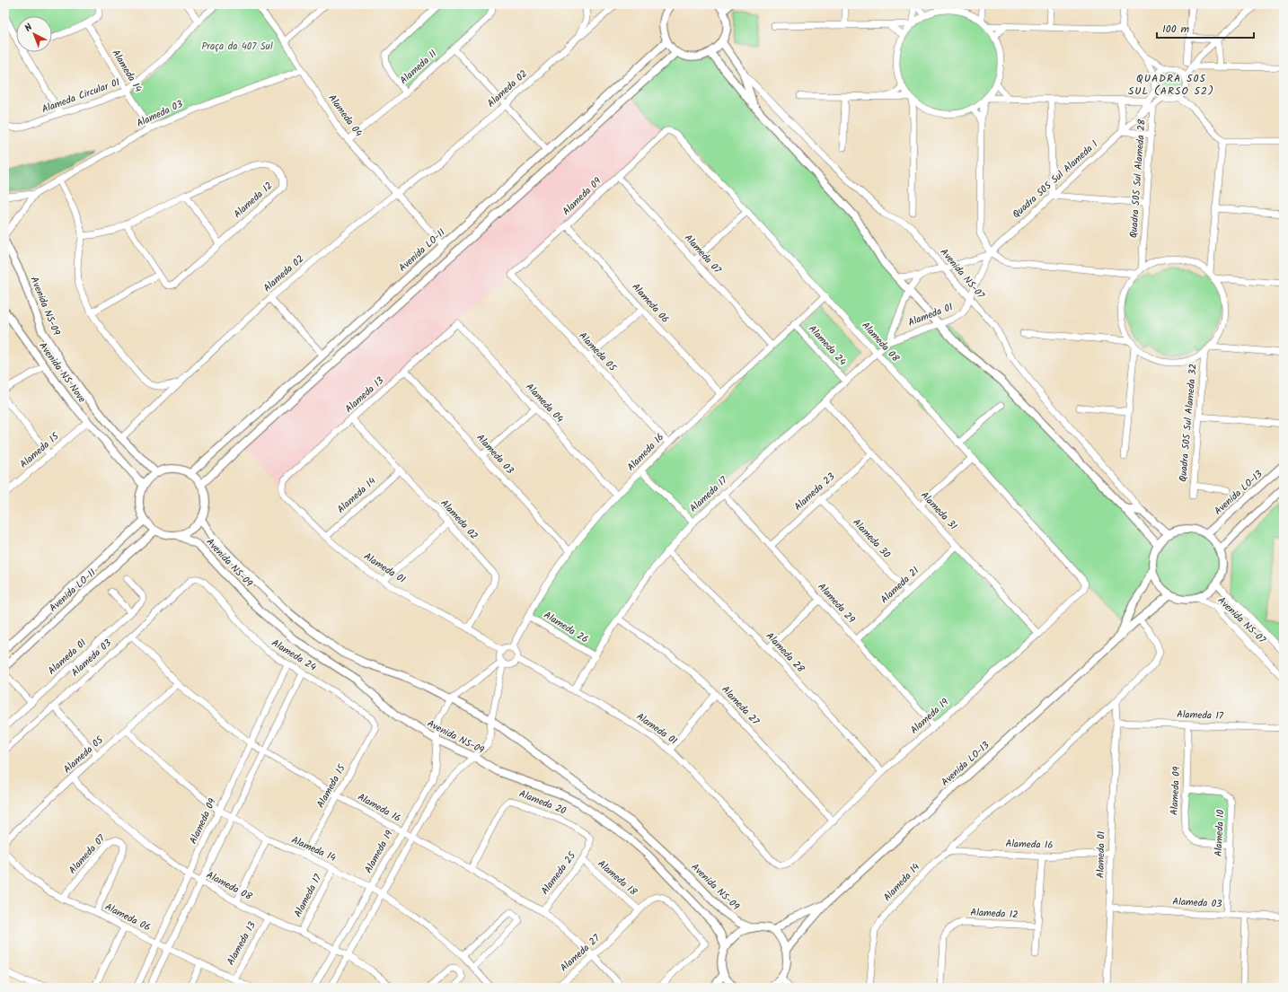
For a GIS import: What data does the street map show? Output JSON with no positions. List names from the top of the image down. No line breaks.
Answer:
{"streets":{"street":["Alameda 11","Alameda 14","Alameda 02","Alameda Circular 01","Alameda 03","Alameda 04","Quadra 505 Sul Alameda 28","Quadra 505 Sul Alameda 1","Alameda 09","Alameda 12","Avenida LO-11","Alameda 07","Avenida NS-07","Alameda 06","Avenida NS-09","Alameda 01","Alameda 08","Alameda 24","Alameda 05","Avenida NS Nove","Alameda 13","Quadra 505 Sul Alameda 32","Alameda 15","Alameda 16","Alameda 23","Avenida LO-13","Alameda 17","Alameda 31","Alameda 30","Alameda 21","Alameda 29","Alameda 26","Alameda 28","Alameda 27","Alameda 19","Alameda 20","Alameda 10","Alameda 25","Alameda 18"]},"crossings":[["Alameda 11","Alameda 04"],["Alameda 14","Alameda 02"],["Alameda 14","Alameda Circular 01"],["Alameda 14","Alameda 03"],["Alameda 14","Alameda 09"],["Alameda 14","Alameda 01"],["Alameda 14","Alameda 05"],["Alameda 14","Alameda 15"],["Alameda 14","Alameda 16"],["Alameda 14","Alameda 17"],["Alameda 14","Alameda 19"],["Alameda 02","Alameda 04"],["Alameda 02","Avenida NS-09"],["Alameda 02","Alameda 01"],["Alameda 02","Alameda 13"],["Alameda 03","Alameda 04"],["Alameda 03","Alameda 01"],["Alameda 03","Alameda 24"],["Alameda 03","Alameda 13"],["Alameda 03","Alameda 16"],["Alameda 03","Alameda 10"],["Alameda 04","Avenida LO-11"],["Alameda 04","Alameda 13"],["Alameda 04","Alameda 16"],["Quadra 505 Sul Alameda 28","Quadra 505 Sul Alameda 32"],["Quadra 505 Sul Alameda 1","Alameda 01"],["Alameda 09","Alameda 07"],["Alameda 09","Alameda 06"],["Alameda 09","Alameda 08"],["Alameda 09","Alameda 24"],["Alameda 09","Alameda 05"],["Alameda 09","Alameda 16"],["Alameda 09","Alameda 17"],["Alameda 09","Alameda 10"],["Avenida LO-11","Avenida NS-09"],["Avenida LO-11","Avenida NS Nove"],["Alameda 07","Alameda 06"],["Alameda 07","Alameda 16"],["Avenida NS-07","Alameda 01"],["Avenida NS-07","Avenida LO-13"],["Alameda 06","Alameda 13"],["Alameda 06","Alameda 16"],["Avenida NS-09","Avenida NS Nove"],["Avenida NS-09","Alameda 19"],["Alameda 01","Alameda 13"],["Alameda 01","Alameda 16"],["Alameda 01","Alameda 17"],["Alameda 01","Alameda 19"],["Alameda 08","Alameda 05"],["Alameda 08","Alameda 13"],["Alameda 08","Alameda 16"],["Alameda 08","Alameda 17"],["Alameda 08","Alameda 19"],["Alameda 24","Alameda 15"],["Alameda 24","Alameda 16"],["Alameda 24","Alameda 17"],["Alameda 05","Alameda 16"],["Avenida NS Nove","Alameda 15"],["Alameda 15","Alameda 16"],["Alameda 16","Alameda 26"],["Alameda 16","Alameda 27"],["Alameda 16","Alameda 19"],["Alameda 16","Alameda 20"],["Alameda 16","Alameda 25"],["Alameda 23","Alameda 31"],["Alameda 23","Alameda 30"],["Alameda 23","Alameda 29"],["Alameda 17","Alameda 31"],["Alameda 17","Alameda 29"],["Alameda 17","Alameda 26"],["Alameda 17","Alameda 28"],["Alameda 17","Alameda 27"],["Alameda 31","Alameda 21"],["Alameda 31","Alameda 19"],["Alameda 30","Alameda 21"],["Alameda 21","Alameda 29"],["Alameda 29","Alameda 19"],["Alameda 28","Alameda 19"],["Alameda 27","Alameda 19"],["Alameda 27","Alameda 18"],["Alameda 20","Alameda 25"],["Alameda 25","Alameda 18"]],"districts":["QUADRA 505 SUL (ARSO 52)"],"parks":["Praça da 407 Sul"],"scale_bar":"100 m","north":"top left"}
